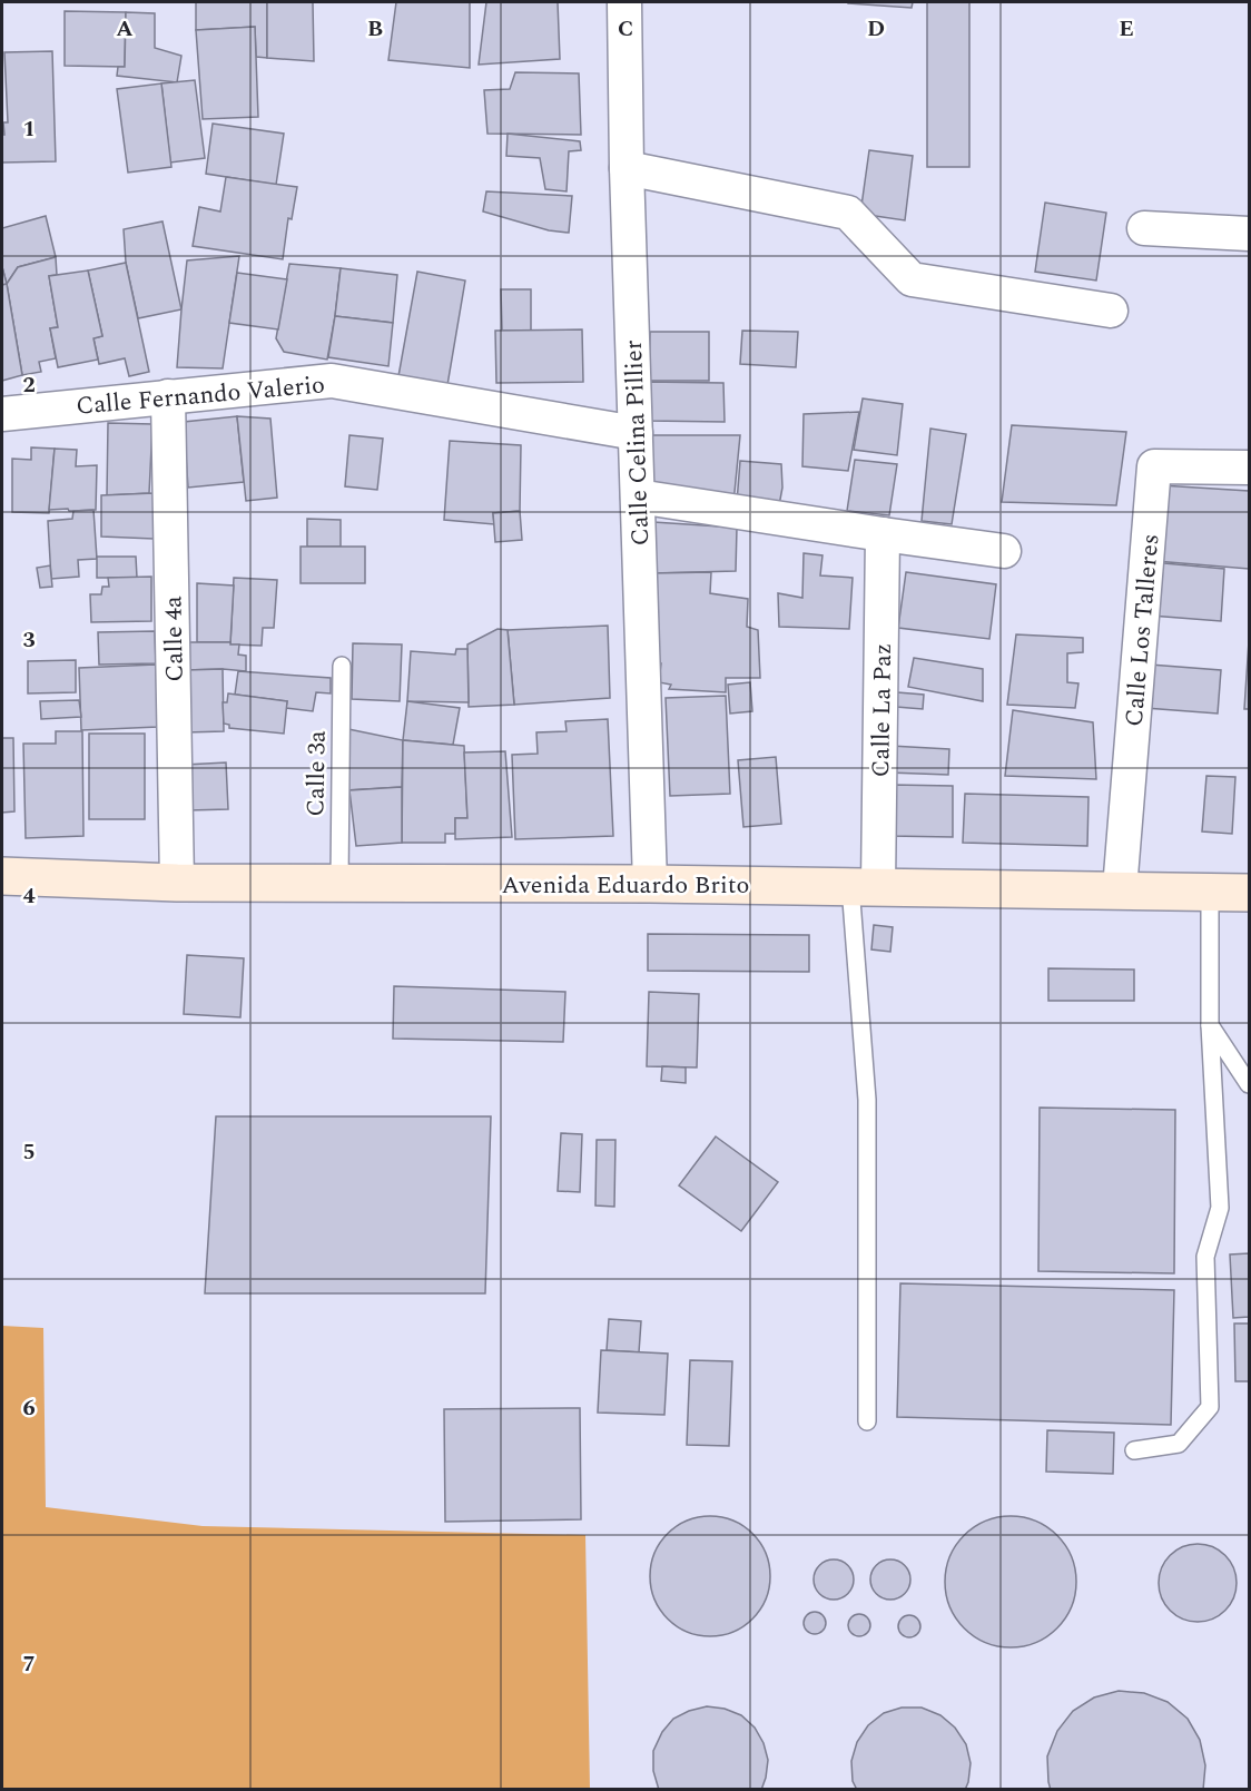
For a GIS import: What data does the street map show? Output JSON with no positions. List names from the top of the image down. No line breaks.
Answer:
{"streets":{"street":["Calle Fernando Valerio","Calle Celina Pillier","Calle Los Talleres","Calle 4a","Calle La Paz","Avenida Eduardo Brito"],"lane":["Calle 3a"]},"crossings":[["Calle Fernando Valerio","Calle Celina Pillier"],["Calle Fernando Valerio","Calle 4a"],["Calle Celina Pillier","Avenida Eduardo Brito"],["Calle Los Talleres","Avenida Eduardo Brito"],["Calle 4a","Avenida Eduardo Brito"],["Calle La Paz","Avenida Eduardo Brito"],["Calle 3a","Avenida Eduardo Brito"]],"grid":{"columns":["A","B","C","D","E"],"rows":["1","2","3","4","5","6","7"]}}
